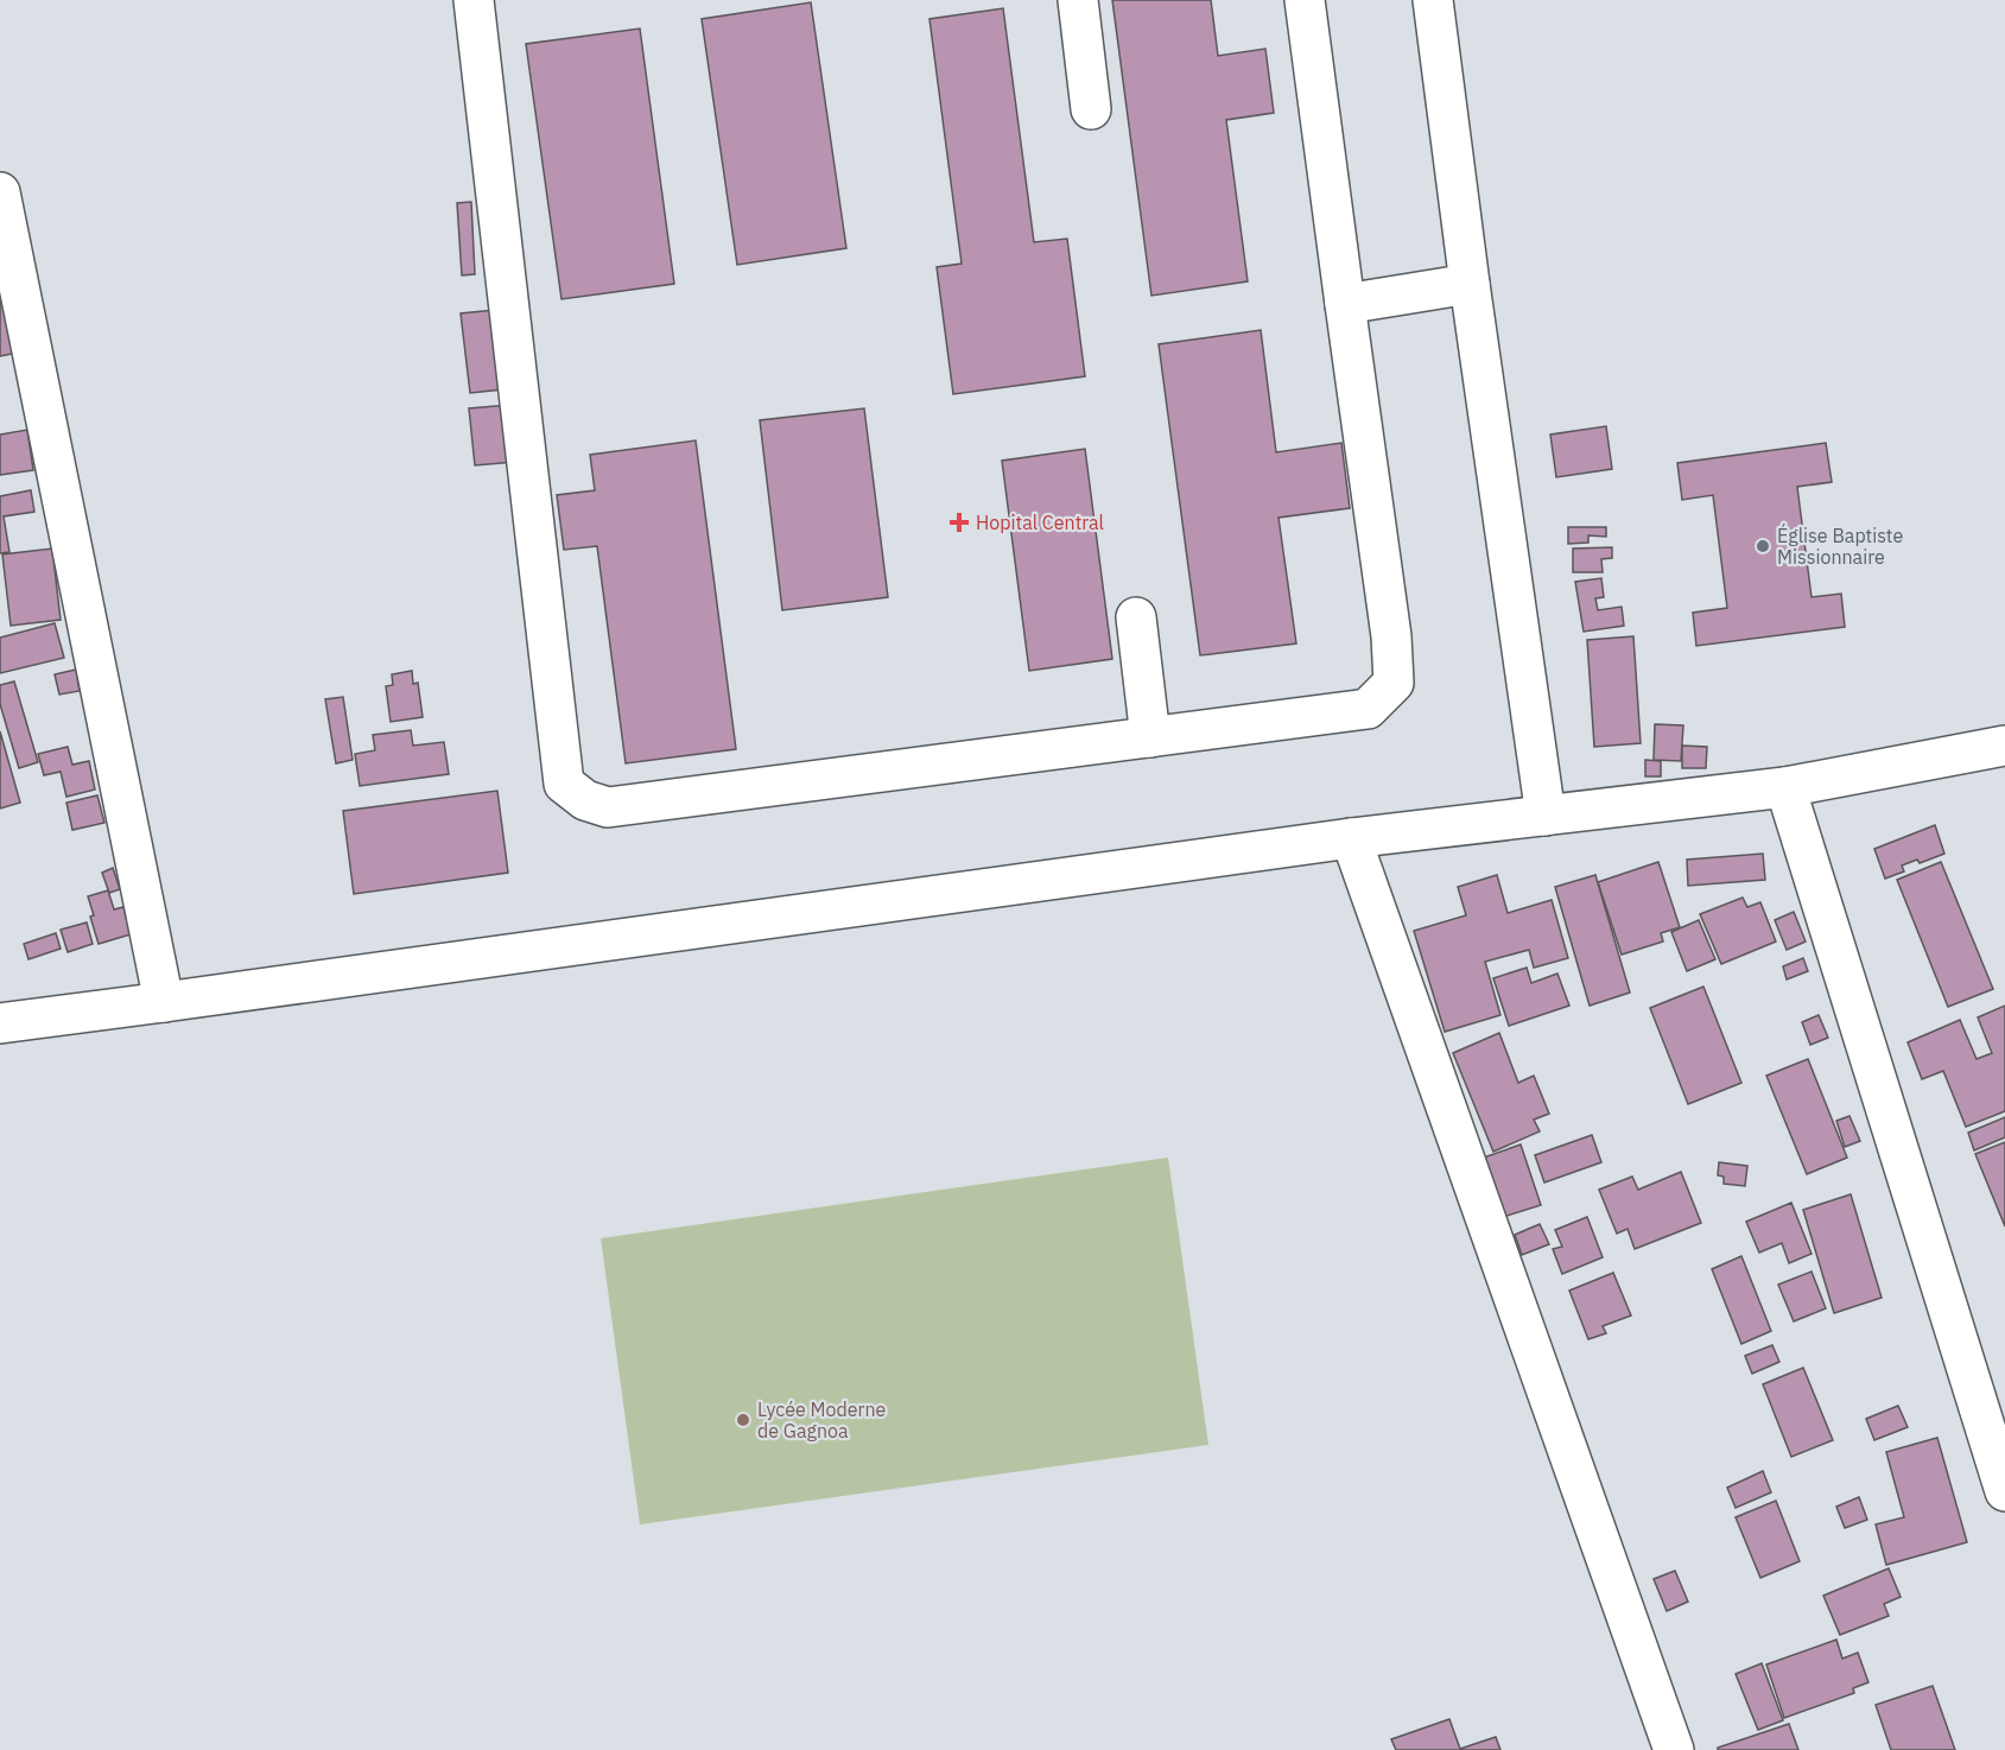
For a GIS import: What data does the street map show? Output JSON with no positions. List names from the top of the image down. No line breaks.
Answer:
{"places":{"health":["Hopital Central"],"other":["Église Baptiste Missionnaire","Lycée Moderne de Gagnoa"]}}
